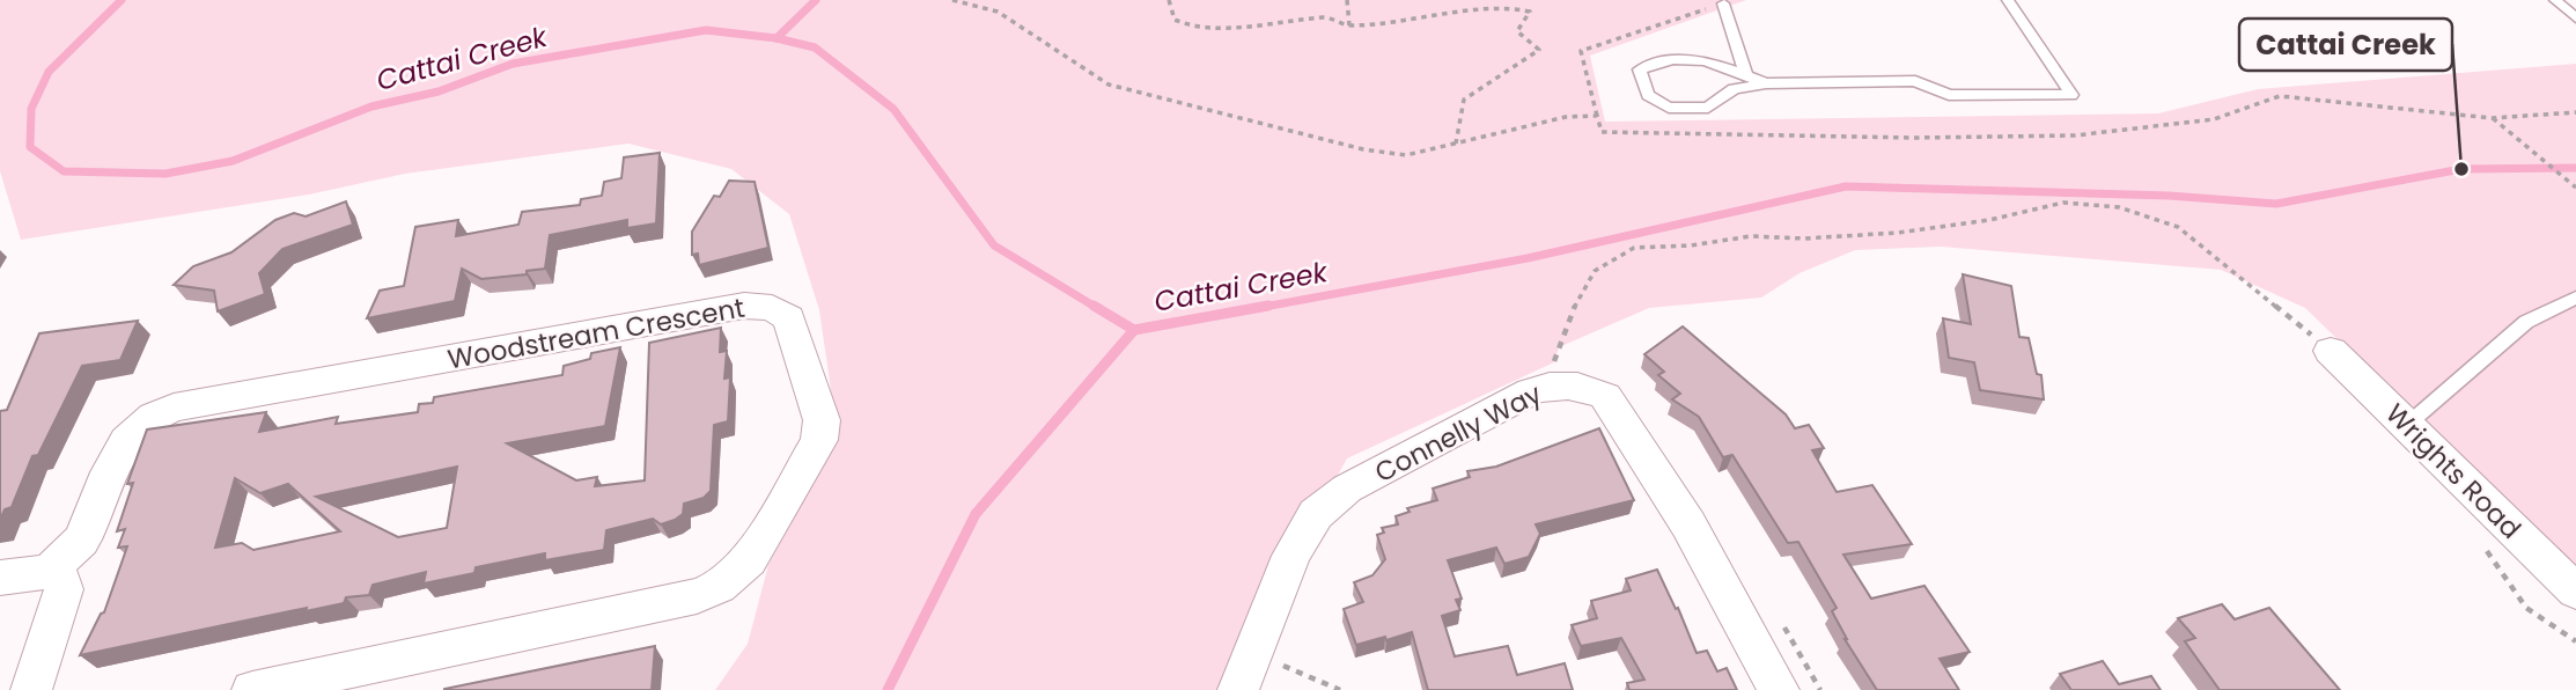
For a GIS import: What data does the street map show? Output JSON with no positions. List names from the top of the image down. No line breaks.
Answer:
{"streets":{"street":["Woodstream Crescent","Connelly Way","Wrights Road"]},"water":["Cattai Creek"],"places":["Cattai Creek"]}
